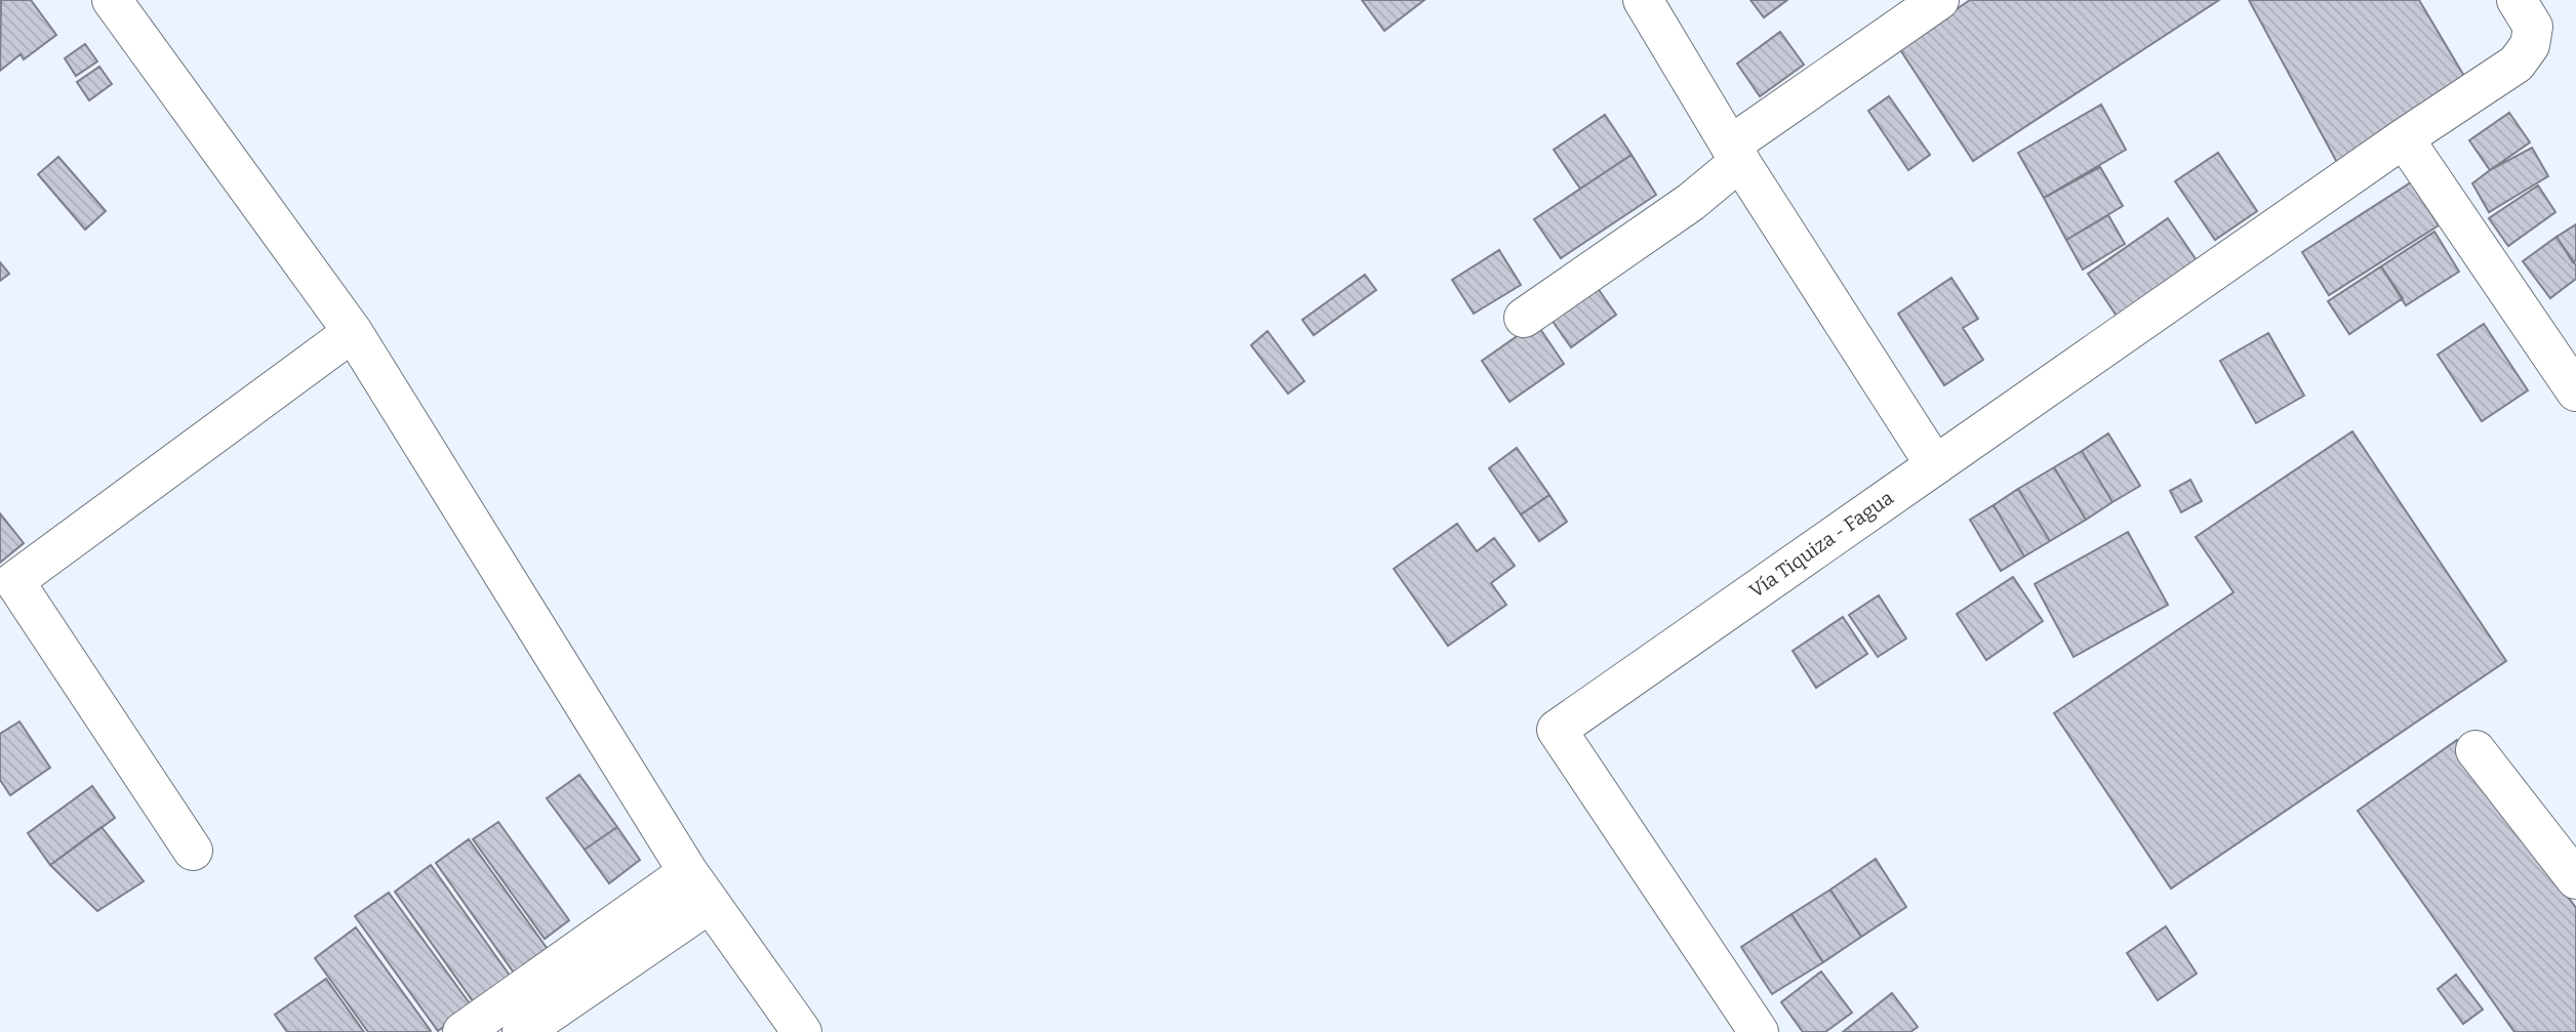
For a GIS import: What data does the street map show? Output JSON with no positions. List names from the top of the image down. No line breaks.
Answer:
{"streets":{"street":["Vía Tiquiza - Fagua"]}}
